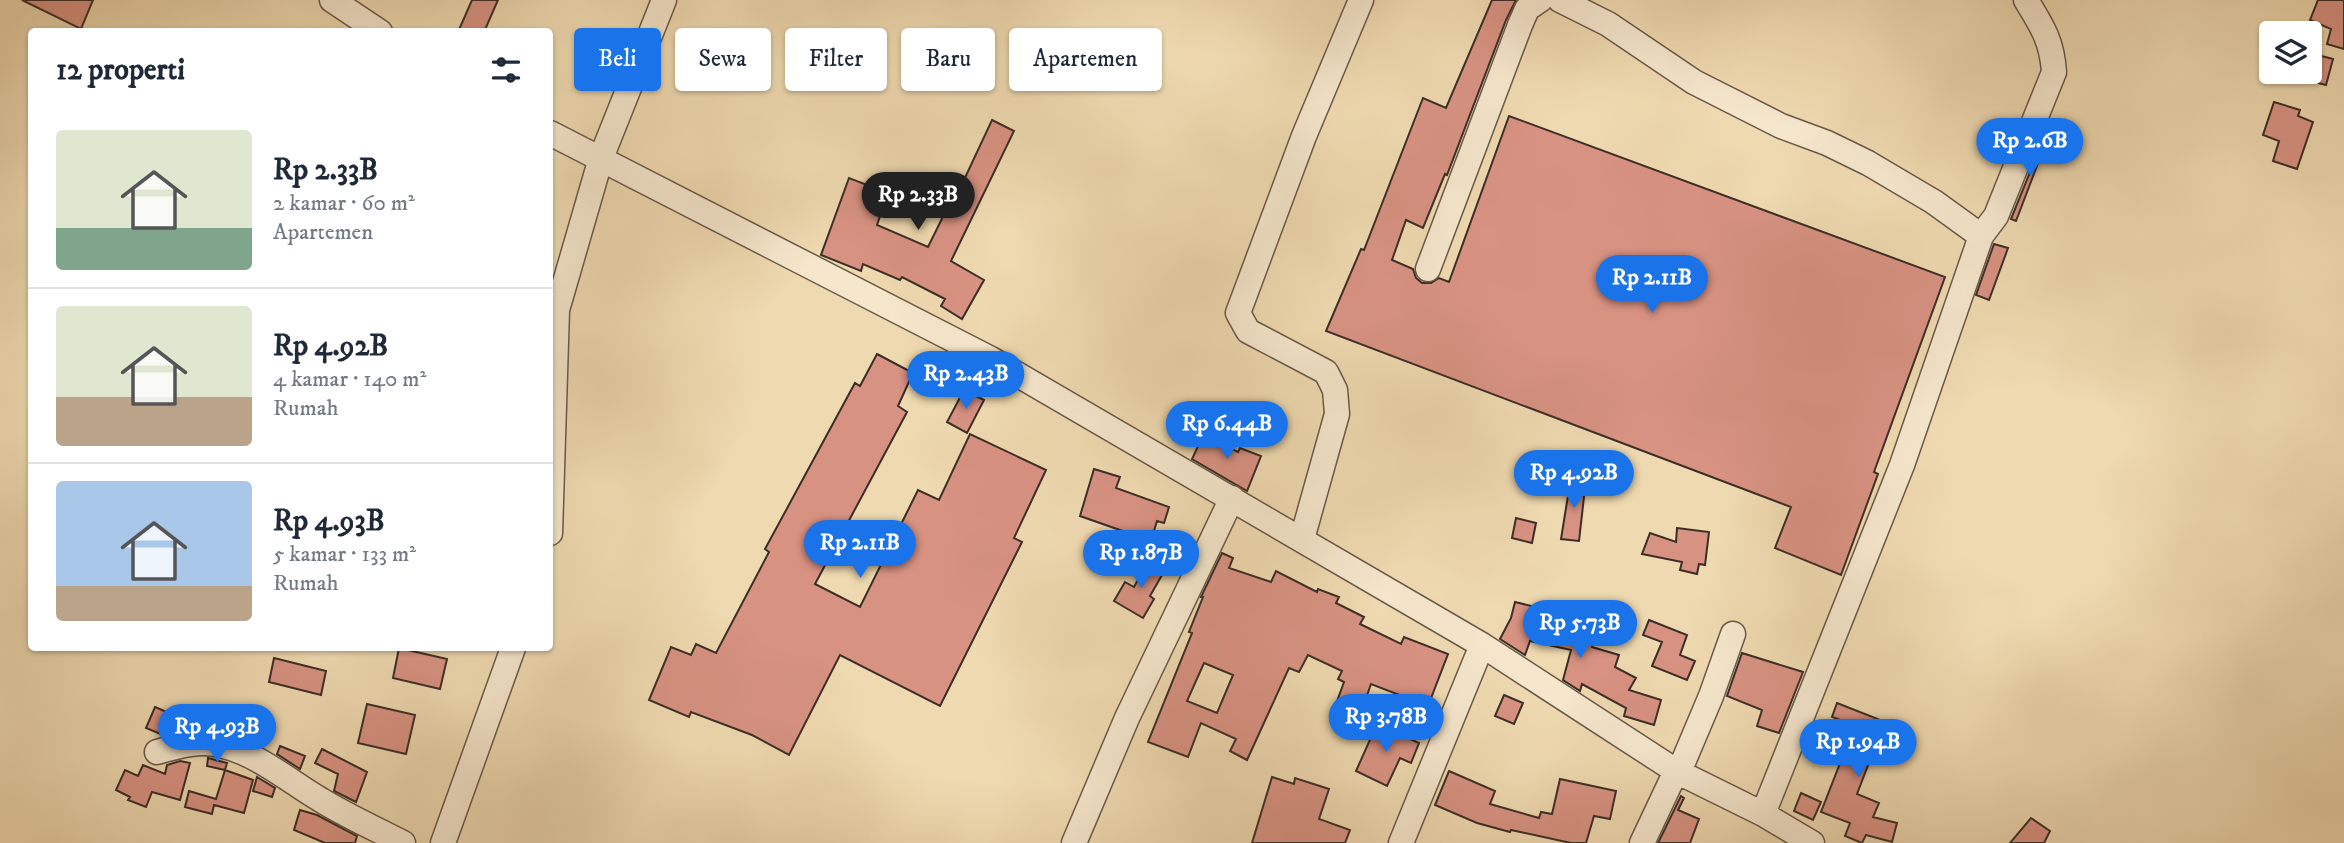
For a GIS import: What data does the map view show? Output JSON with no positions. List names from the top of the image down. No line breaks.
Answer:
{"page":{"chip":["Beli","Sewa","Filter","Baru","Apartemen"],"heading":"12 properti","list":[{"name":"Rp 2.33B","note":"2 kamar · 60 m² · Apartemen"},{"name":"Rp 4.92B","note":"4 kamar · 140 m² · Rumah"},{"name":"Rp 4.93B","note":"5 kamar · 133 m² · Rumah"}],"price":["Rp 2.6B","Rp 2.33B","Rp 2.11B","Rp 2.43B","Rp 6.44B","Rp 4.92B","Rp 2.11B","Rp 1.87B","Rp 5.73B","Rp 3.78B","Rp 4.93B","Rp 1.94B"]}}
